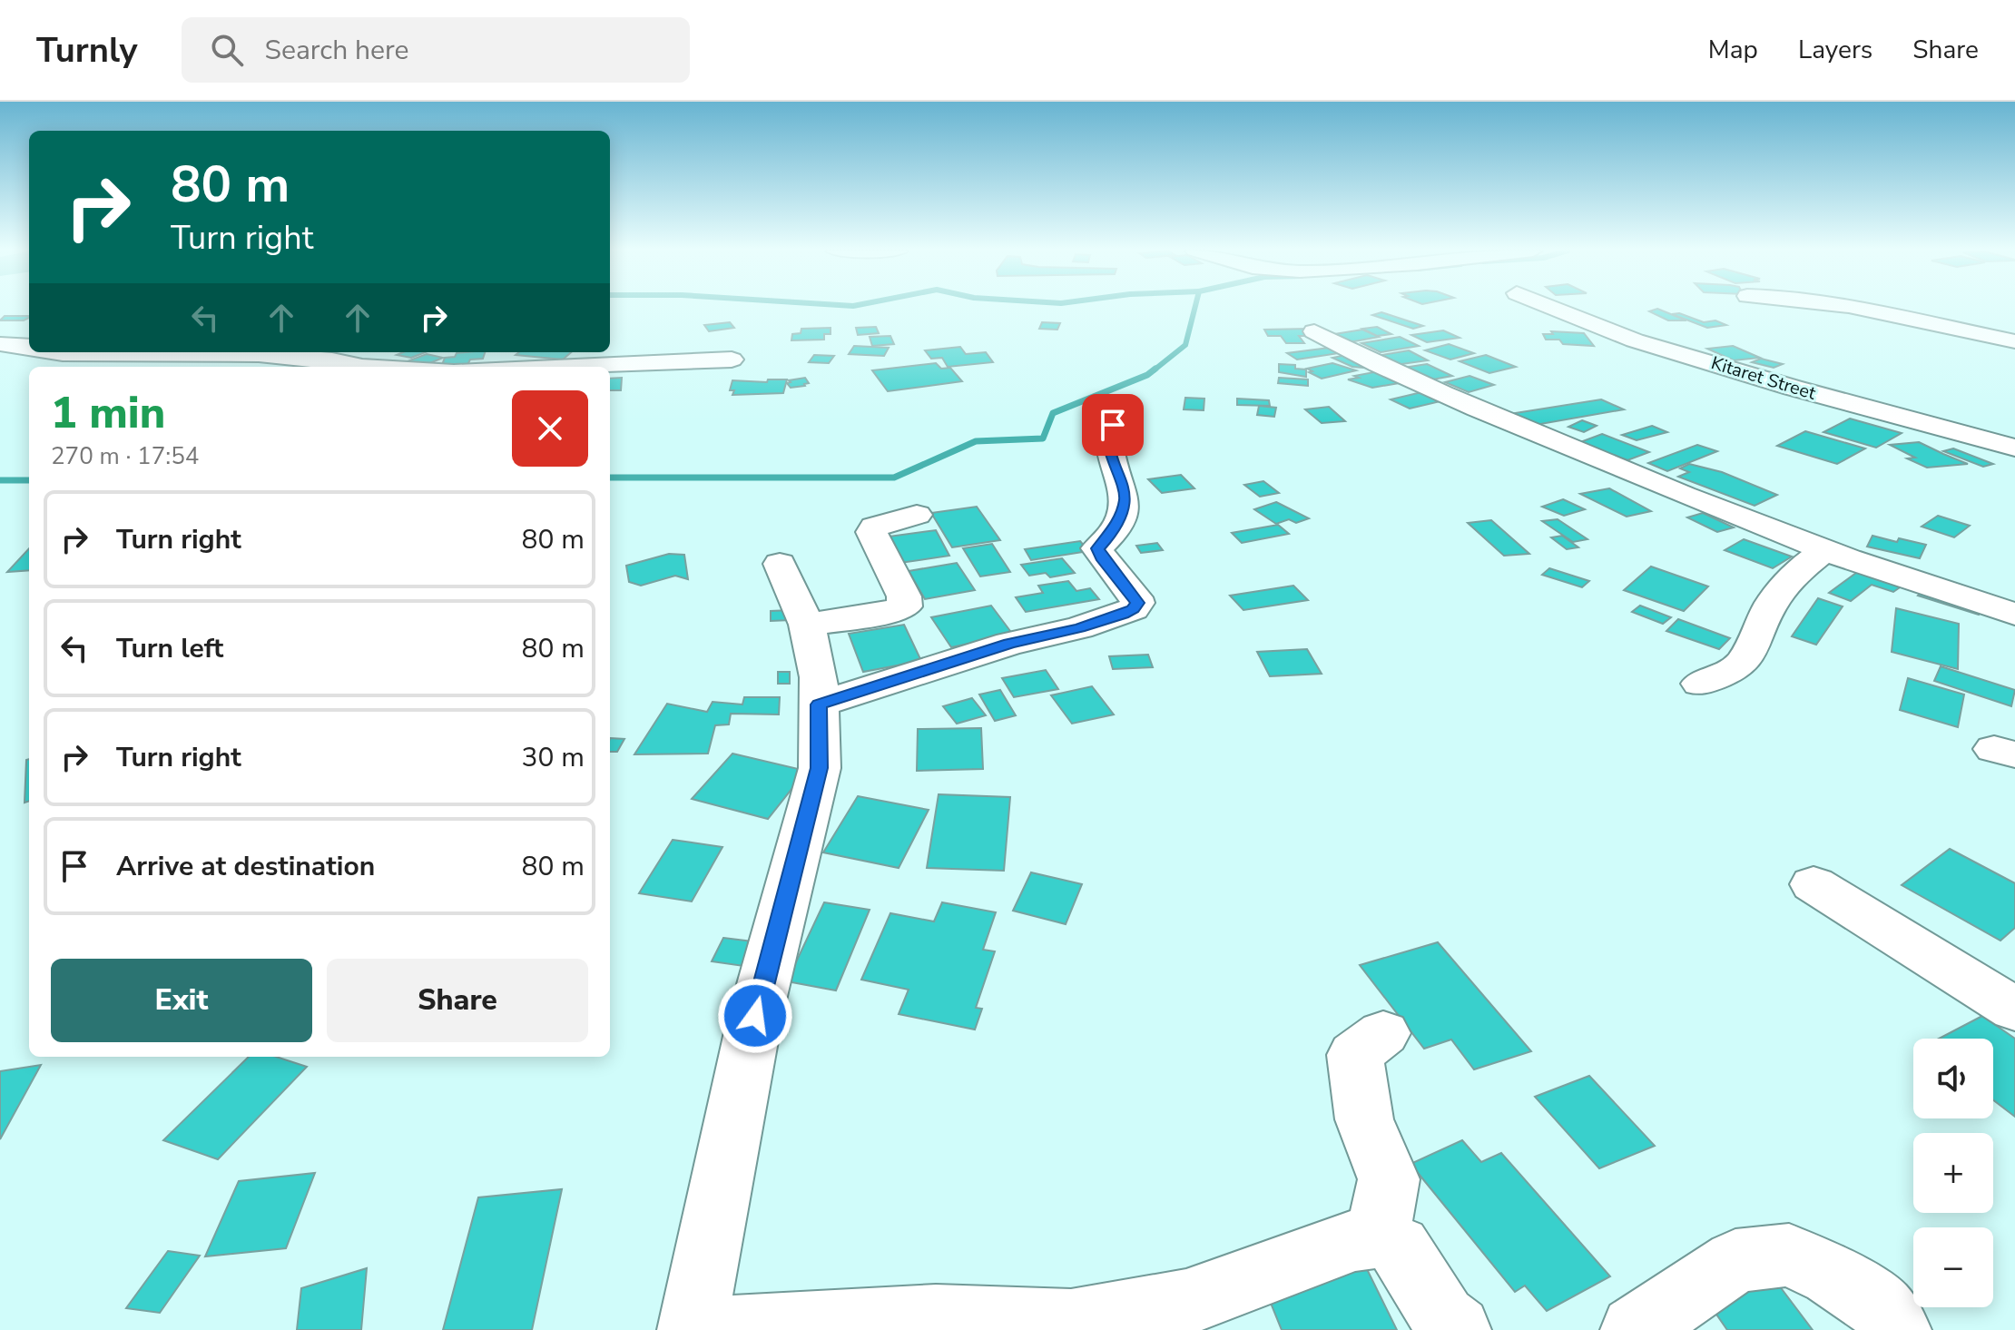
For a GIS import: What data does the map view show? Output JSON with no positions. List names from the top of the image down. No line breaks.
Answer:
{"streets":{"street":["Kitaret Street"]},"page":{"header":"Turnly","search":"Search here","nav":["Map","Layers","Share"],"turn":["80 m","Turn right"],"heading":["1 min","270 m · 17:54"],"list":[{"name":"Turn right","value":"80 m"},{"name":"Turn left","value":"80 m"},{"name":"Turn right","value":"30 m"},{"name":"Arrive at destination","value":"80 m"}],"buttons":["Exit","Share"],"map_buttons":["+","−"]}}
